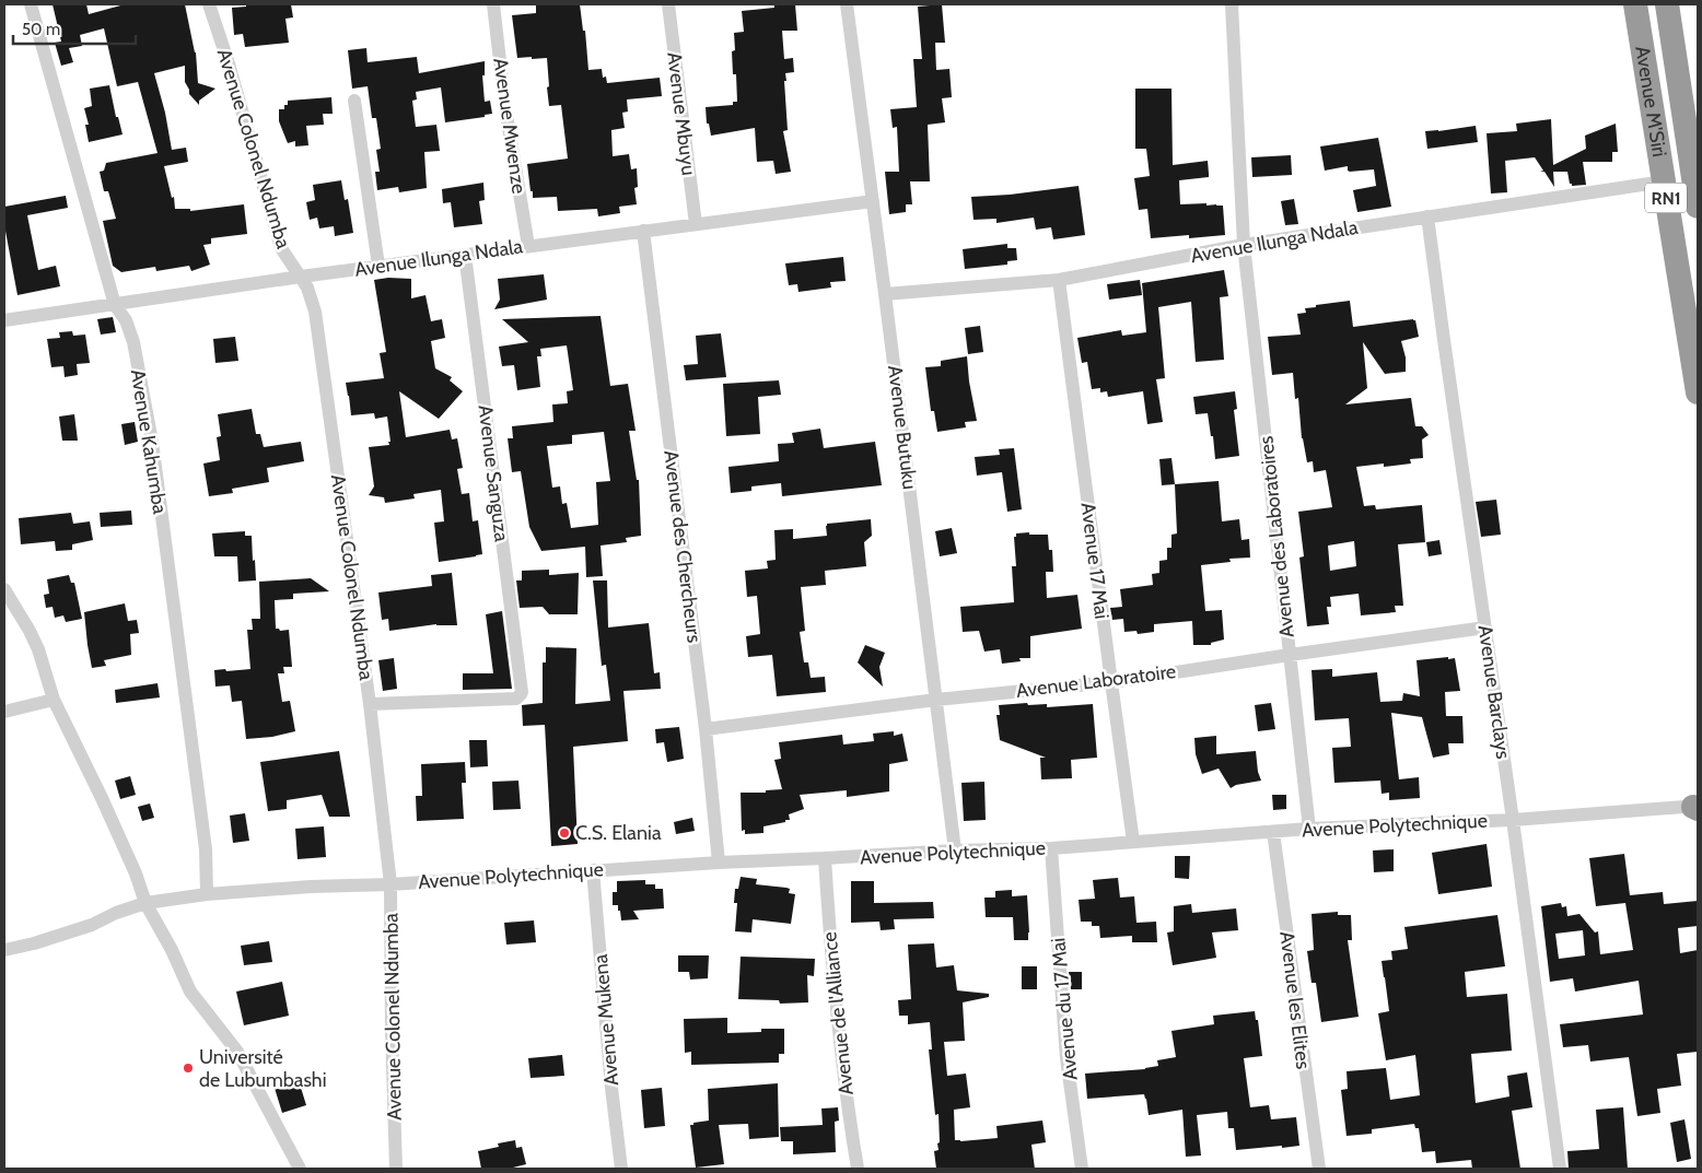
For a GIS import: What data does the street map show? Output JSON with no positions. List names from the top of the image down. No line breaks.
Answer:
{"streets":{"highway":["Avenue M'Siri","RN1"],"street":["Avenue Mbuyu","Avenue Mwenze","Avenue Colonel Ndumba","Avenue Ilunga Ndala","Avenue Butuku","Avenue Kahumba","Avenue Sanguza","Avenue des Laboratoires","Avenue des Chercheurs","Avenue 17 Mai","Avenue Laboratoire","Avenue Barclays","Avenue Polytechnique","Avenue les Elites","Avenue du 17 Mai","Avenue de l'Alliance","Avenue Mukena"]},"crossings":[["Avenue M'Siri","Avenue Ilunga Ndala"],["Avenue Mbuyu","Avenue Ilunga Ndala"],["Avenue Mwenze","Avenue Ilunga Ndala"],["Avenue Colonel Ndumba","Avenue Ilunga Ndala"],["Avenue Colonel Ndumba","Avenue Sanguza"],["Avenue Colonel Ndumba","Avenue Polytechnique"],["Avenue Ilunga Ndala","Avenue Butuku"],["Avenue Ilunga Ndala","Avenue Kahumba"],["Avenue Ilunga Ndala","Avenue Sanguza"],["Avenue Ilunga Ndala","Avenue des Laboratoires"],["Avenue Ilunga Ndala","Avenue des Chercheurs"],["Avenue Ilunga Ndala","Avenue 17 Mai"],["Avenue Ilunga Ndala","Avenue Barclays"],["Avenue Butuku","Avenue Laboratoire"],["Avenue Butuku","Avenue Polytechnique"],["Avenue Kahumba","Avenue Polytechnique"],["Avenue des Laboratoires","Avenue Laboratoire"],["Avenue des Laboratoires","Avenue Polytechnique"],["Avenue des Chercheurs","Avenue Laboratoire"],["Avenue des Chercheurs","Avenue Polytechnique"],["Avenue 17 Mai","Avenue Laboratoire"],["Avenue 17 Mai","Avenue Polytechnique"],["Avenue Laboratoire","Avenue Barclays"],["Avenue Barclays","Avenue Polytechnique"],["Avenue Polytechnique","Avenue les Elites"],["Avenue Polytechnique","Avenue du 17 Mai"],["Avenue Polytechnique","Avenue de l'Alliance"],["Avenue Polytechnique","Avenue Mukena"]],"places":["C.S. Elania","Université de Lubumbashi"],"scale_bar":"50 m"}
